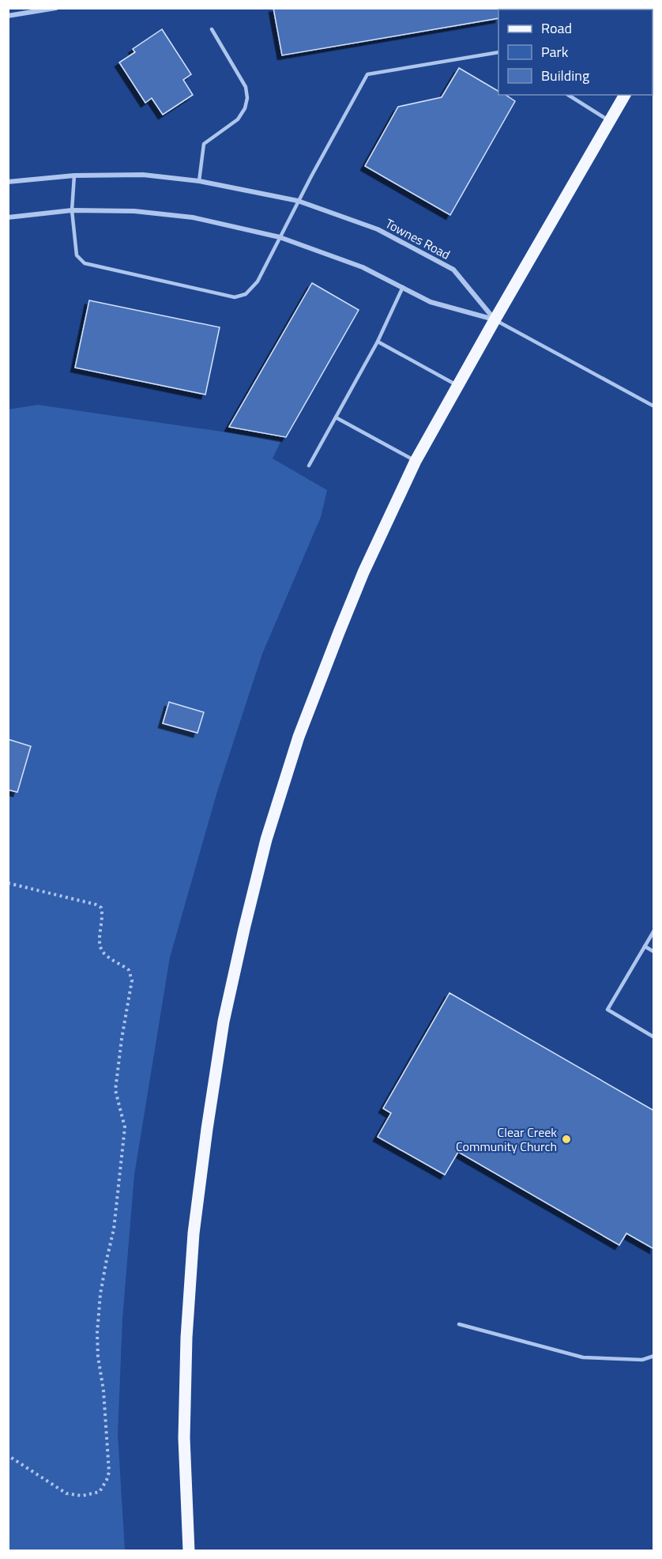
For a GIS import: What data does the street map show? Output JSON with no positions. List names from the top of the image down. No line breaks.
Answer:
{"streets":{"street":["Townes Road"]},"places":["Clear Creek Community Church"],"legend":["Road","Park","Building"]}
